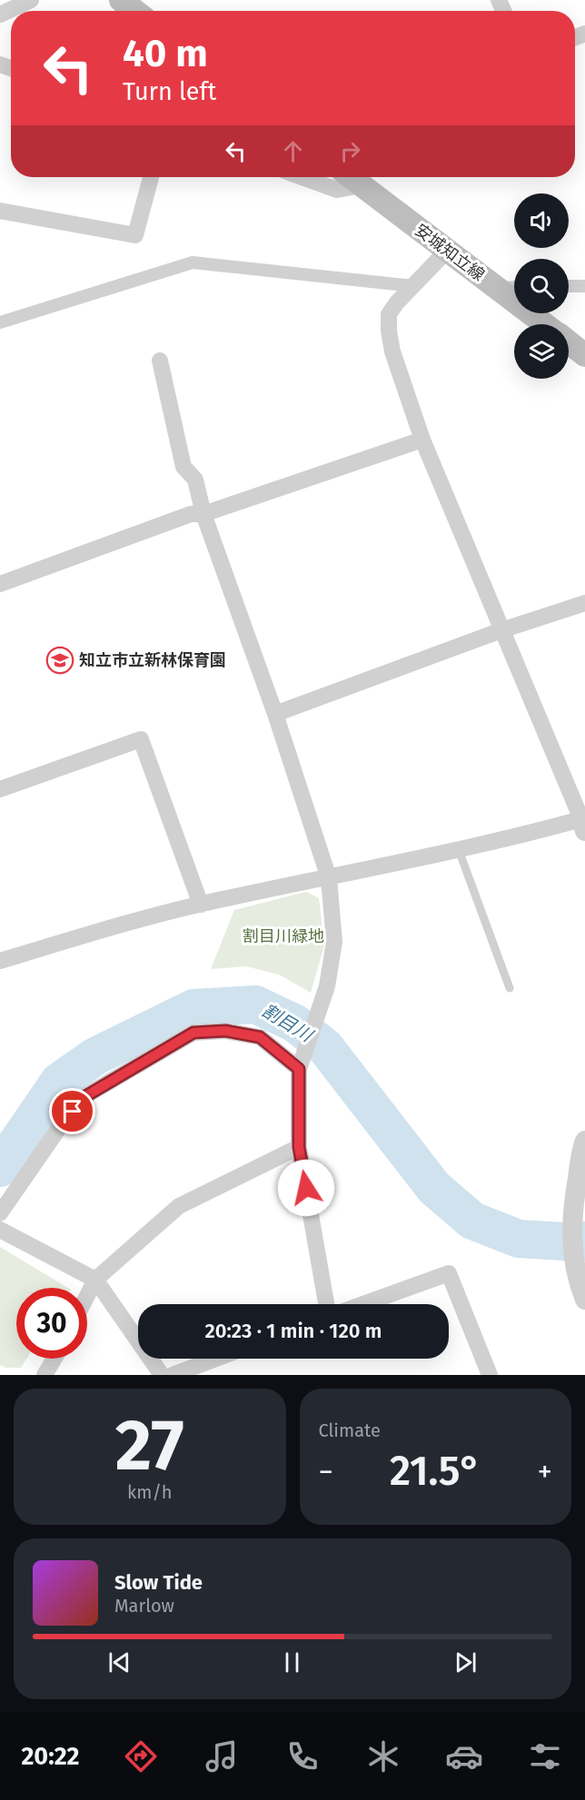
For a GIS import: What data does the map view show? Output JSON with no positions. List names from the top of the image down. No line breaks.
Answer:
{"streets":{"main road":["安城知立線"]},"water":["割目川"],"parks":["割目川緑地"],"places":{"school or university":["知立市立新林保育園"]},"page":{"turn":["40 m","Turn left"],"limit":"30","trip":"20:23 · 1 min · 120 m","tile":[["27","km/h"],"Climate"],"heat":["−","21.5°","+"],"song":["Slow Tide","Marlow"],"tabs":"20:22"}}
